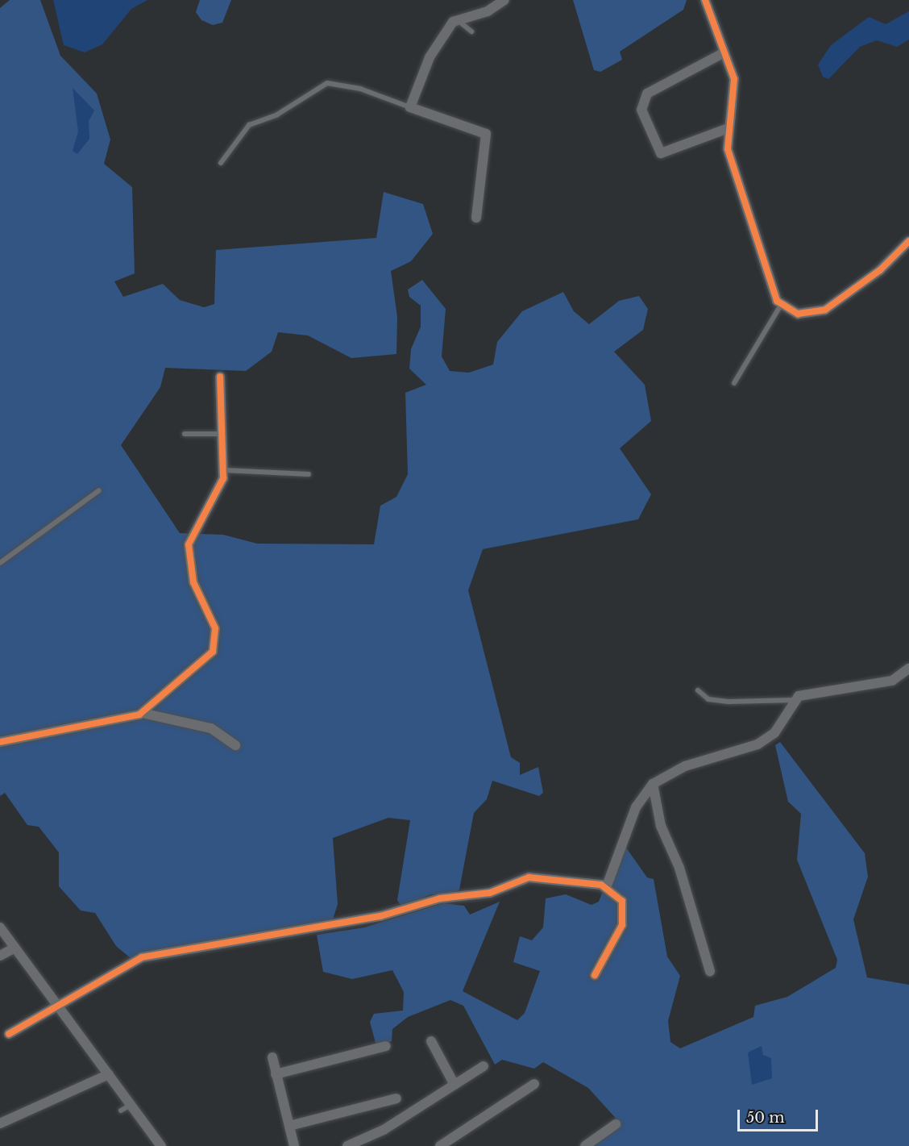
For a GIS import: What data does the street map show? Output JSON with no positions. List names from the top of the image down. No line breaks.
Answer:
{"scale_bar":"50 m"}
